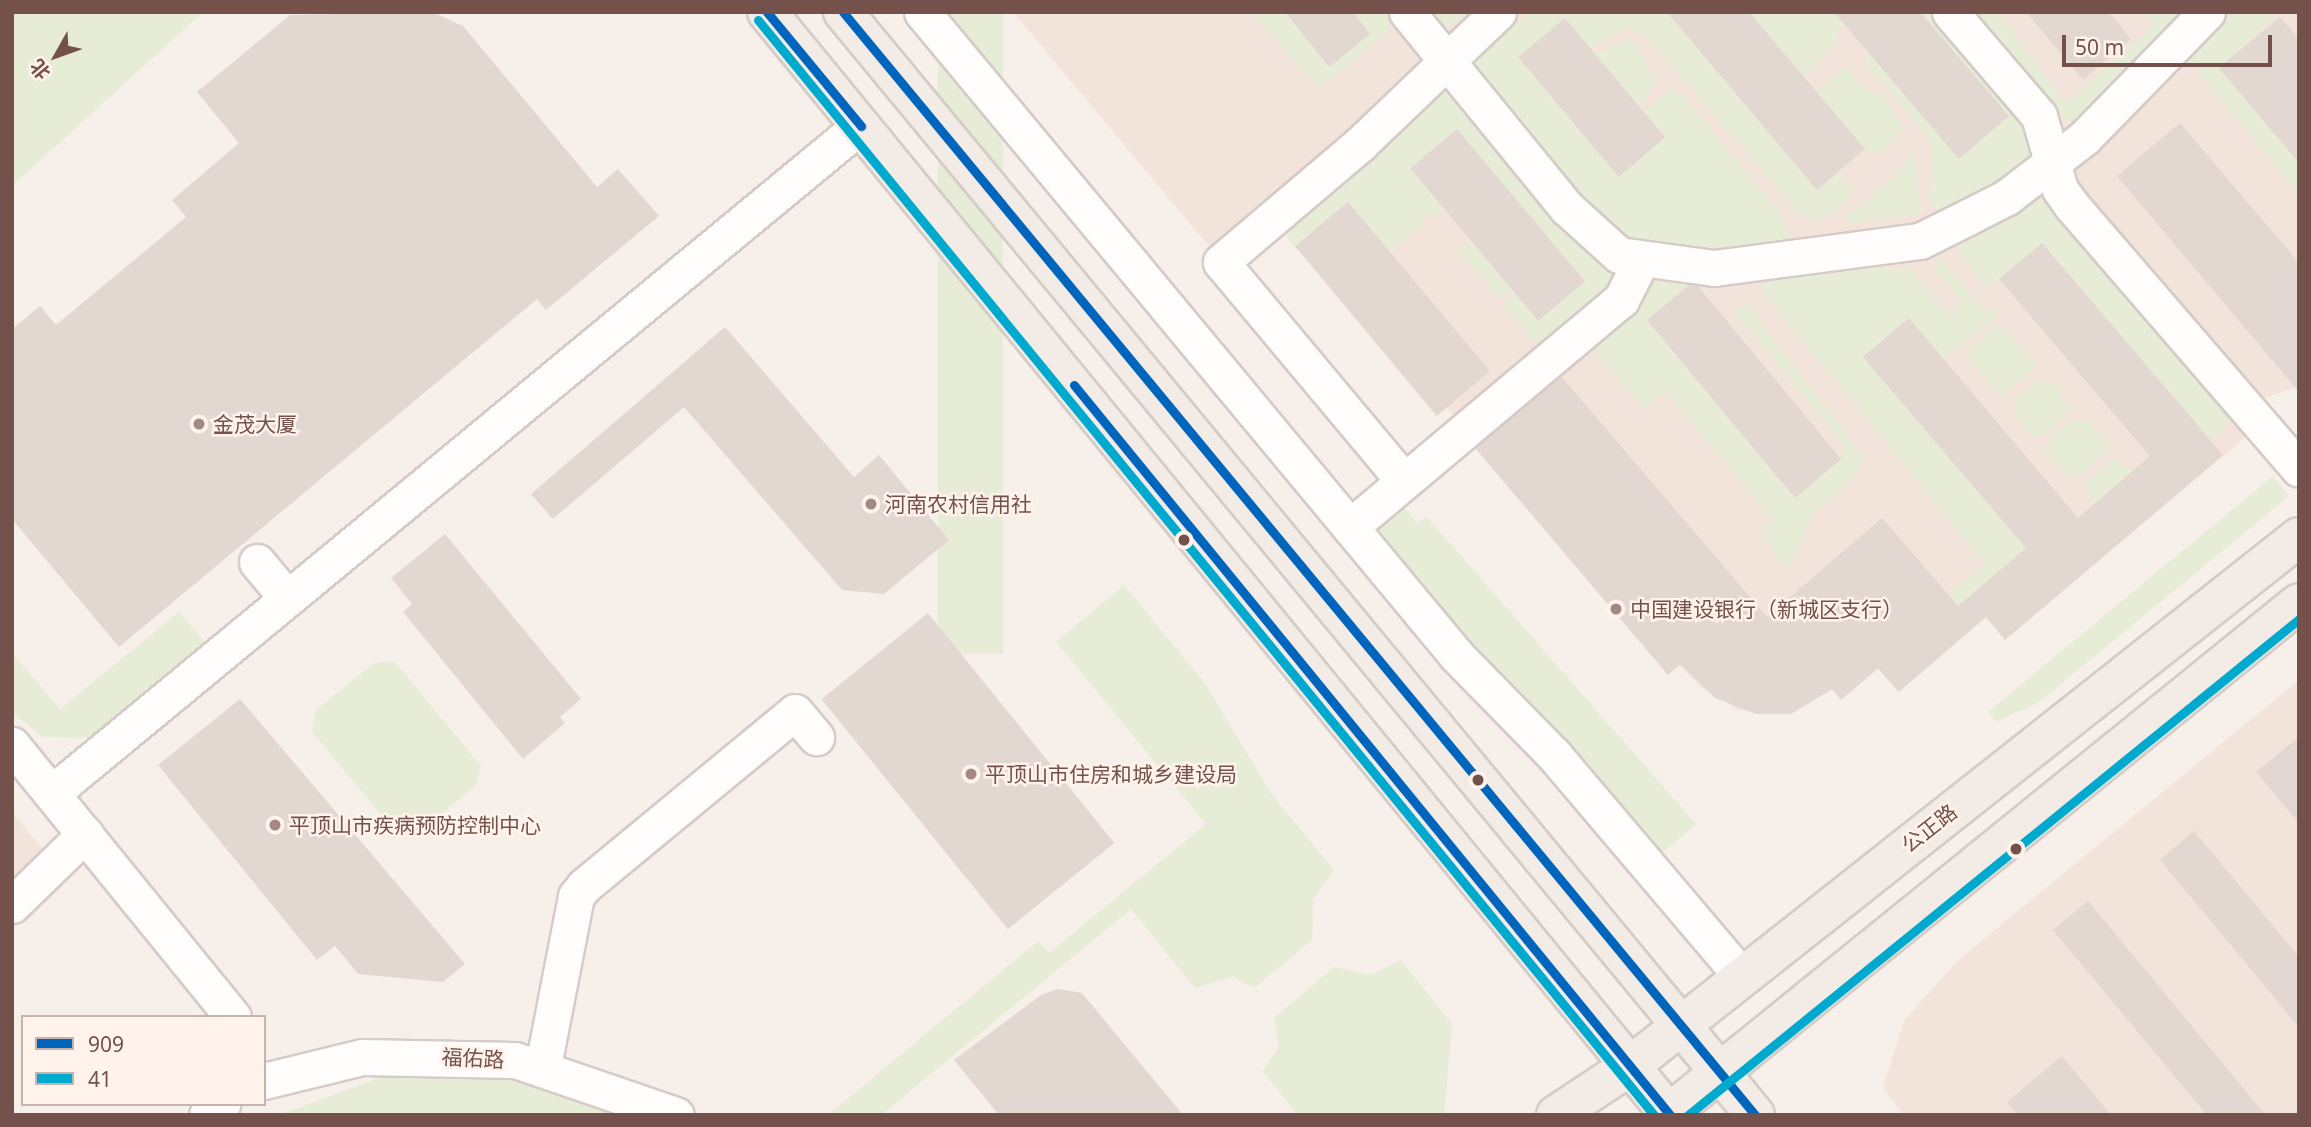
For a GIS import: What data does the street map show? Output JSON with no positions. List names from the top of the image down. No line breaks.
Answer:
{"streets":{"main road":["公正路"],"street":["福佑路"]},"places":["金茂大厦","河南农村信用社","中国建设银行（新城区支行）","平顶山市住房和城乡建设局","平顶山市疾病预防控制中心"],"lines":["transit line 909","transit line 41"],"legend":["909","41"],"scale_bar":"50 m","north":"bottom left"}
